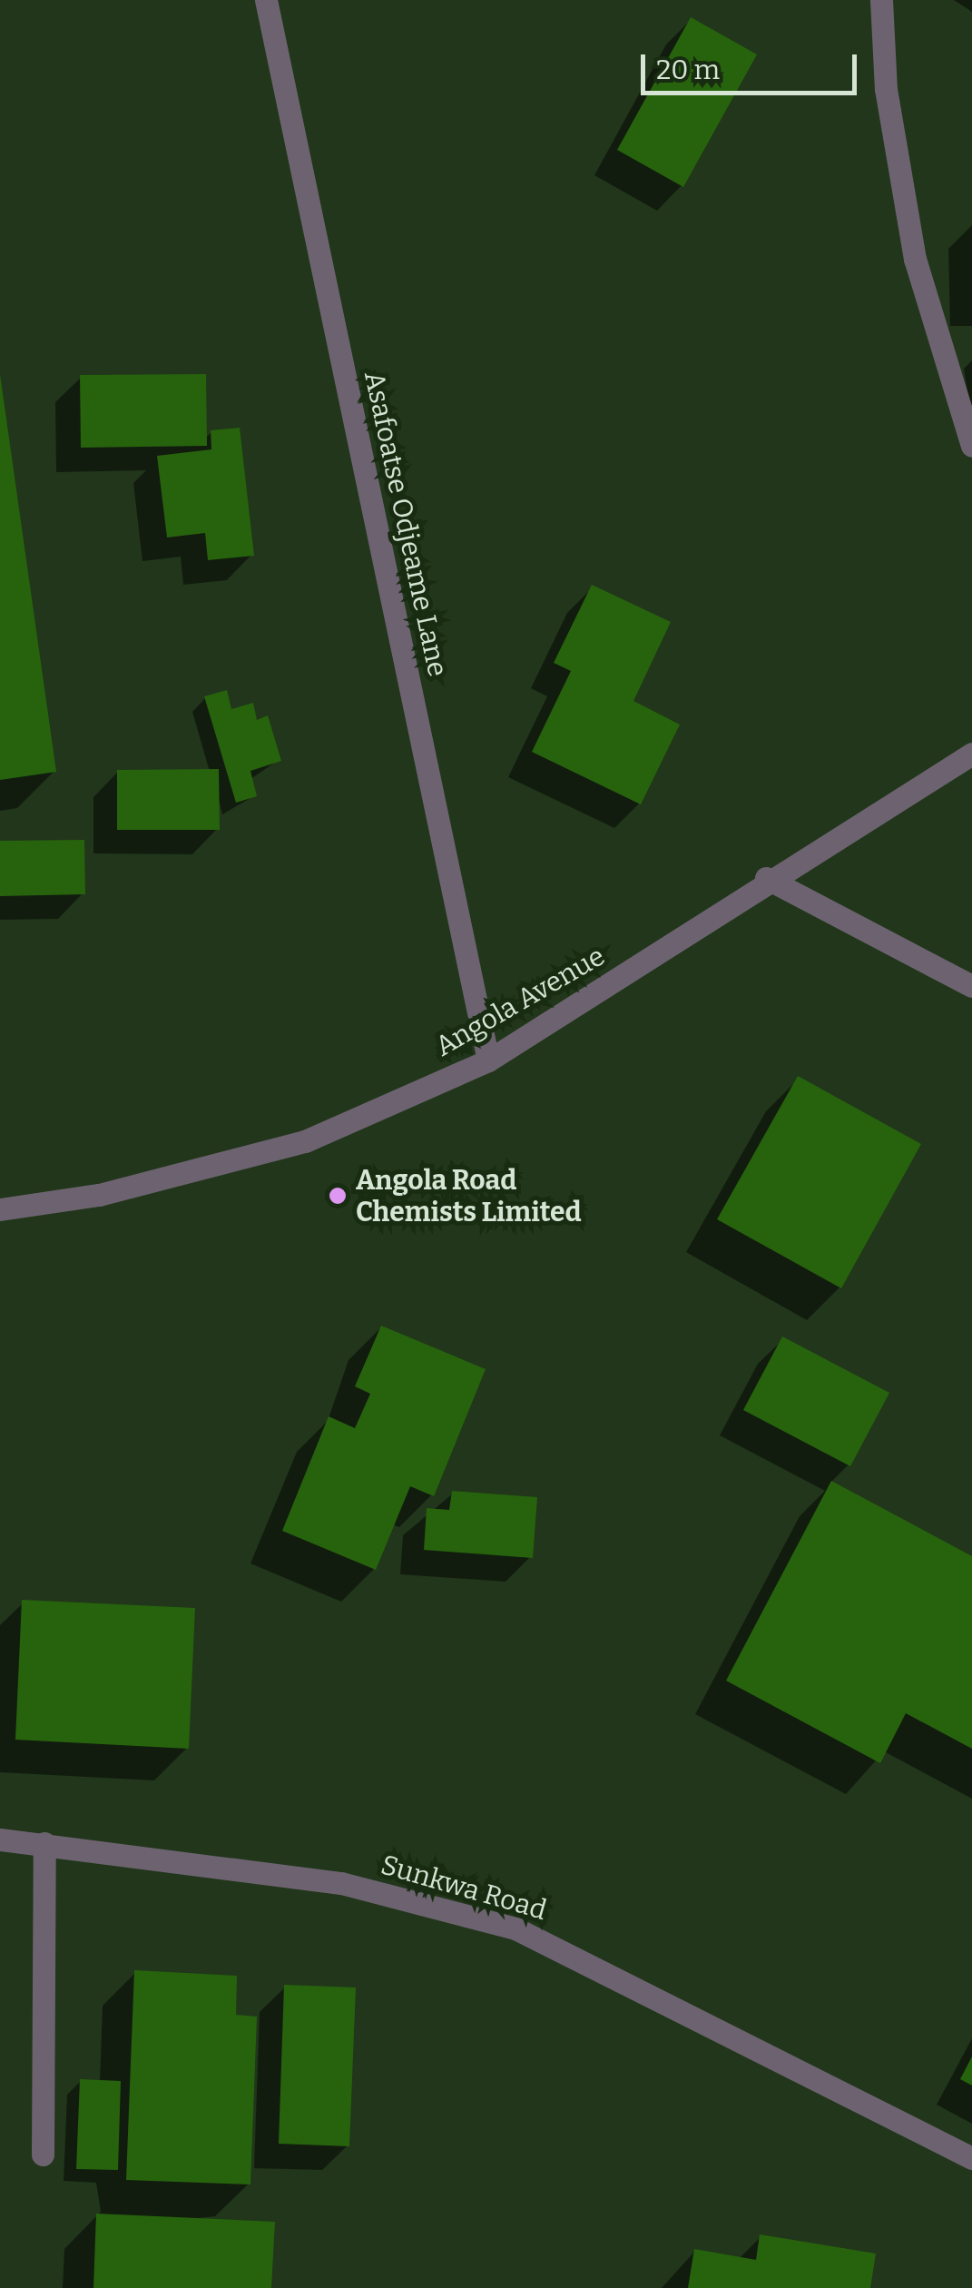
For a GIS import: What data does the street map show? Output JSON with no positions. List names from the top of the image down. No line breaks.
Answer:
{"streets":{"street":["Asafoatse Odjeame Lane","Angola Avenue","Sunkwa Road"]},"crossings":[["Asafoatse Odjeame Lane","Angola Avenue"]],"places":["Angola Road Chemists Limited"],"scale_bar":"20 m"}
